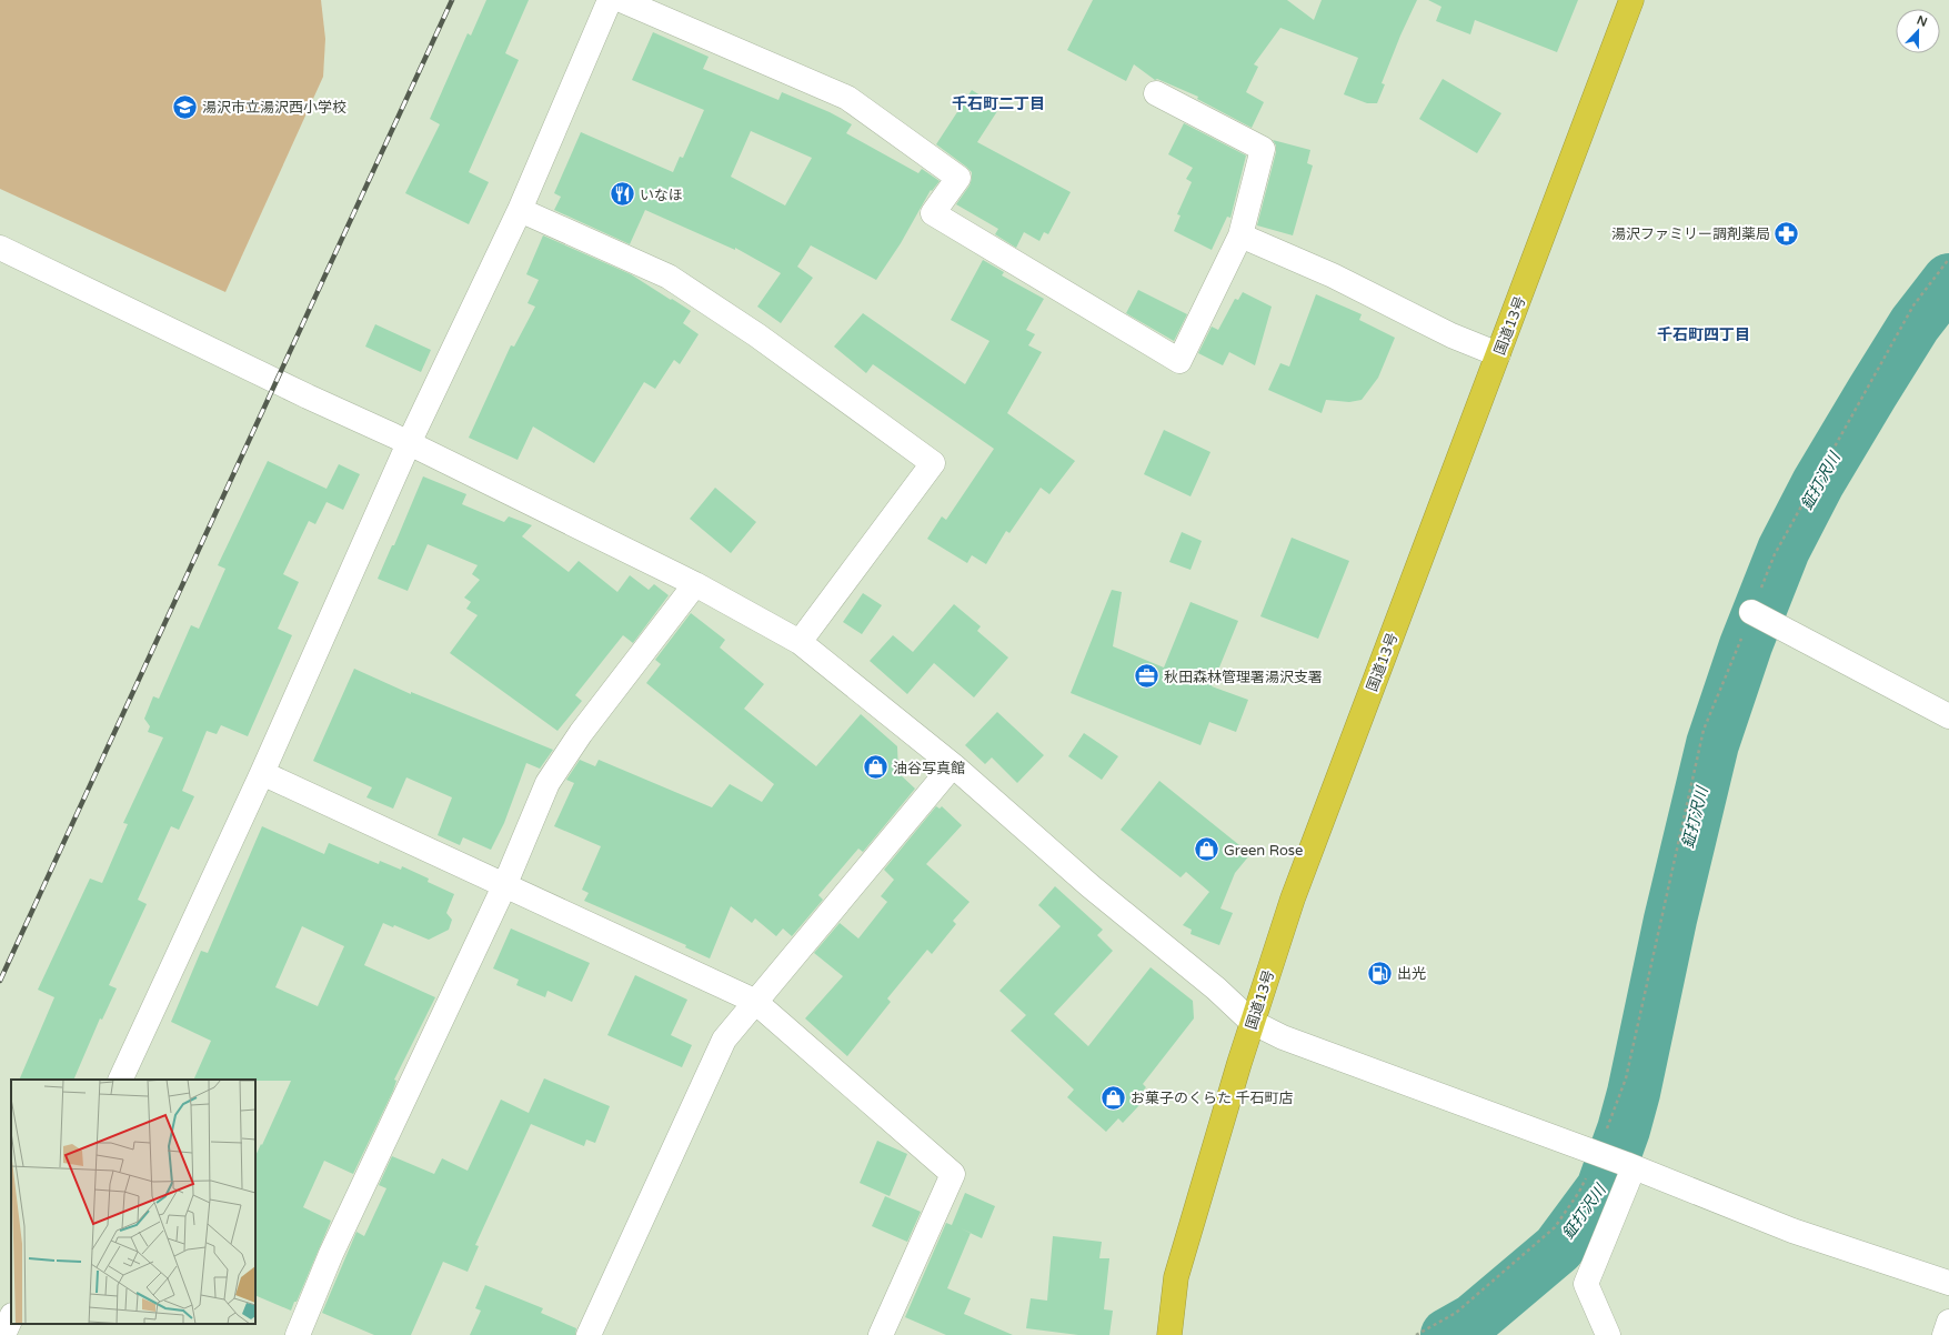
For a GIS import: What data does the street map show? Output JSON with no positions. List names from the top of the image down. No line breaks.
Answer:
{"streets":{"highway":["国道13号"]},"districts":["千石町二丁目","千石町四丁目"],"water":["鉦打沢川"],"places":{"school or university":["湯沢市立湯沢西小学校"],"restaurant":["いなほ"],"pharmacy":["湯沢ファミリー調剤薬局"],"office":["秋田森林管理署湯沢支署"],"shop":["油谷写真館","Green Rose","お菓子のくらた 千石町店"],"fuel station":["出光"]},"north":"top"}
